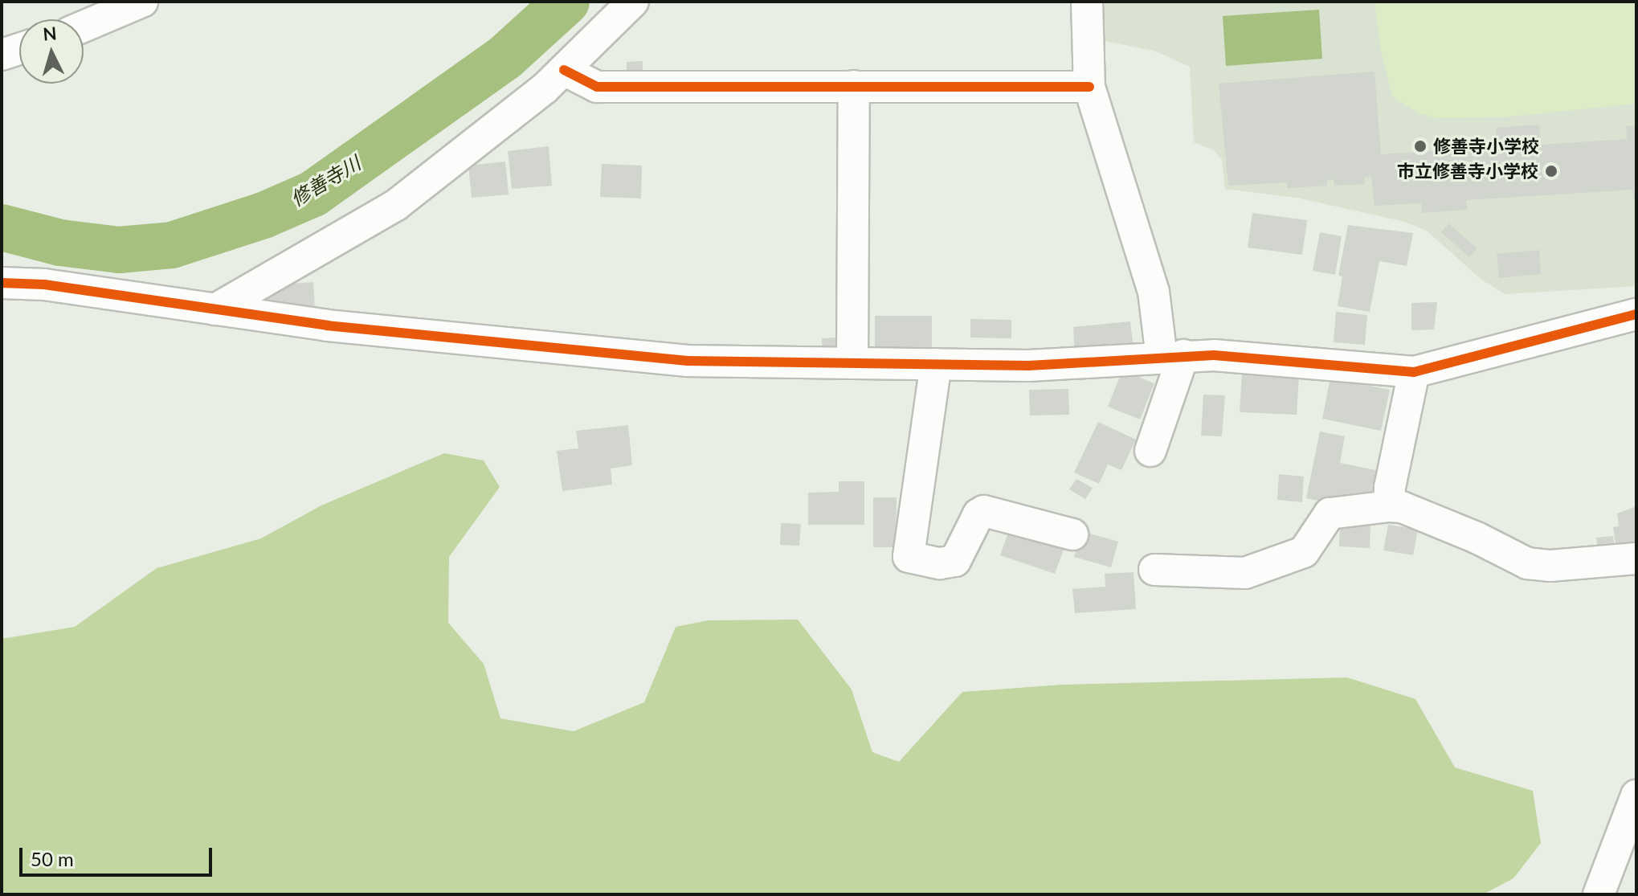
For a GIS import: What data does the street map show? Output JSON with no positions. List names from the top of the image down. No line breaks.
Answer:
{"water":["修善寺川"],"places":["修善寺小学校","市立修善寺小学校"],"scale_bar":"50 m","north":"top"}
